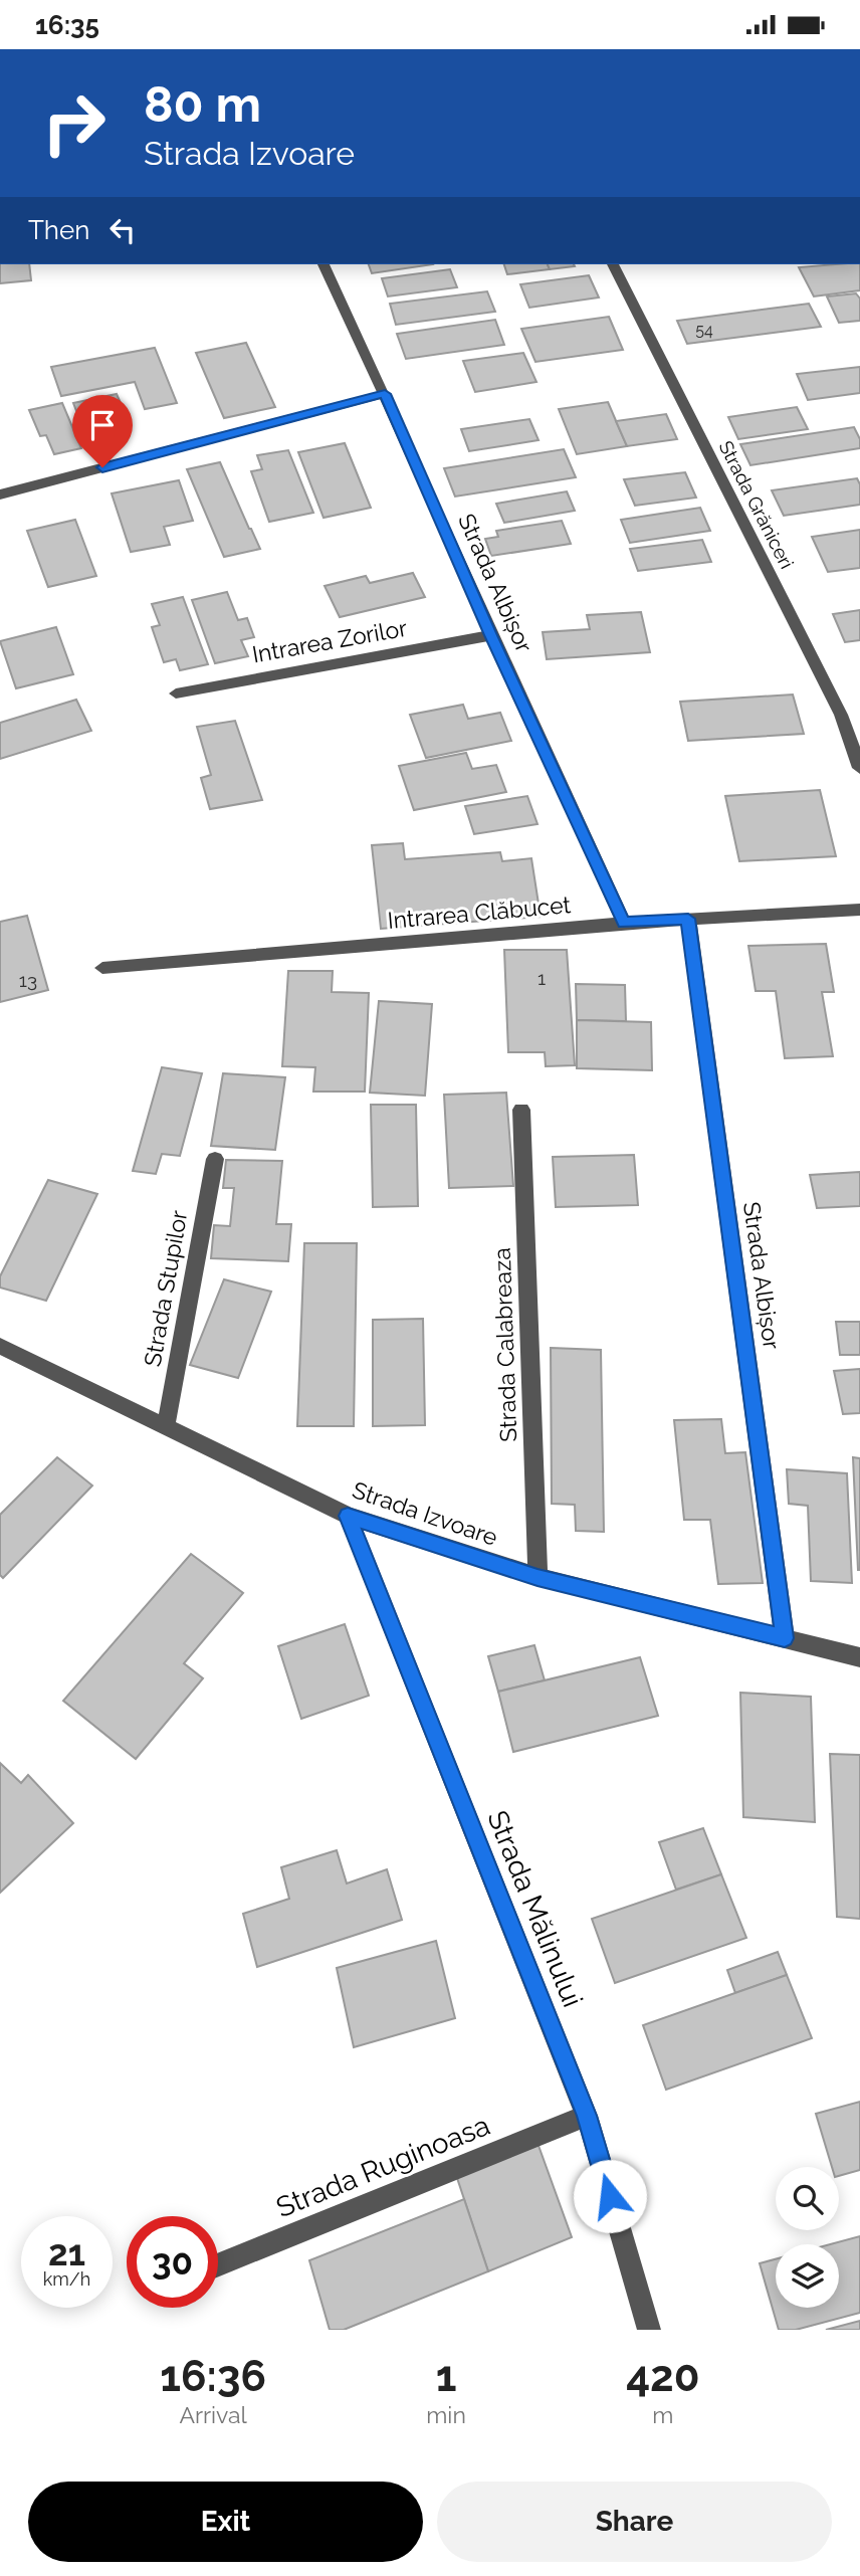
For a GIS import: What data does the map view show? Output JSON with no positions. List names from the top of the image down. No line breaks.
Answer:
{"streets":{"street":["Strada Grăniceri","Strada Albișor","Intrarea Zorilor","Intrarea Clăbucet","Strada Stupilor","Strada Calabreaza","Strada Izvoare","Strada Mălinului","Strada Ruginoasa"]},"crossings":[["Strada Albișor","Intrarea Zorilor"],["Strada Albișor","Intrarea Clăbucet"],["Strada Albișor","Strada Izvoare"],["Strada Stupilor","Strada Izvoare"],["Strada Calabreaza","Strada Izvoare"],["Strada Izvoare","Strada Mălinului"],["Strada Mălinului","Strada Ruginoasa"]],"house_numbers":["54","1","13"],"page":{"status":"16:35","turn":["80 m","Strada Izvoare"],"then":"Then","speed":"21 km/h","limit":"30","eta":["16:36","Arrival","1","min","420","m"],"buttons":["Exit","Share"]}}
